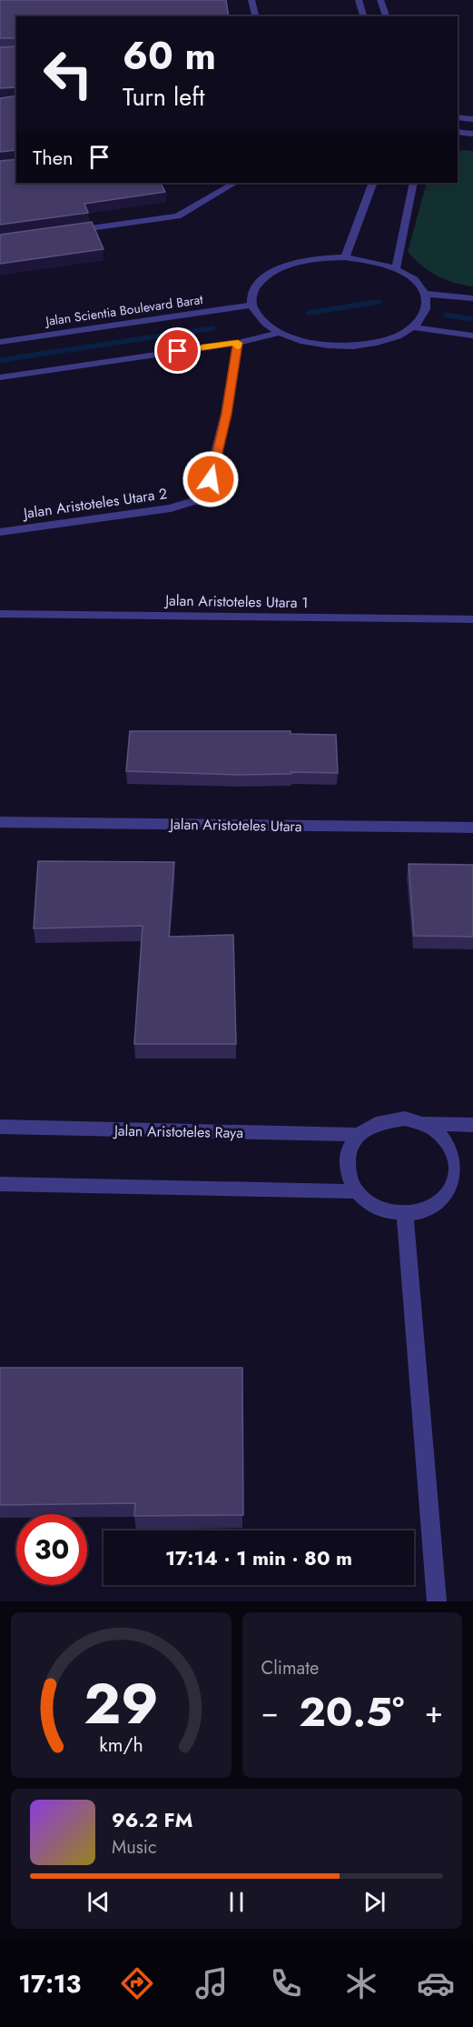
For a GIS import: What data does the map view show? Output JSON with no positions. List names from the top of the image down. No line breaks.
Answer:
{"streets":{"street":["Jalan Scientia Boulevard Barat","Jalan Aristoteles Utara 2","Jalan Aristoteles Utara 1","Jalan Aristoteles Utara","Jalan Aristoteles Raya"]},"page":{"turn":["60 m","Turn left"],"then":"Then","limit":"30","trip":"17:14 · 1 min · 80 m","tile":"Climate","heat":["−","20.5°","+"],"song":["96.2 FM","Music"],"tabs":"17:13","gauge":["29","km/h"]}}
